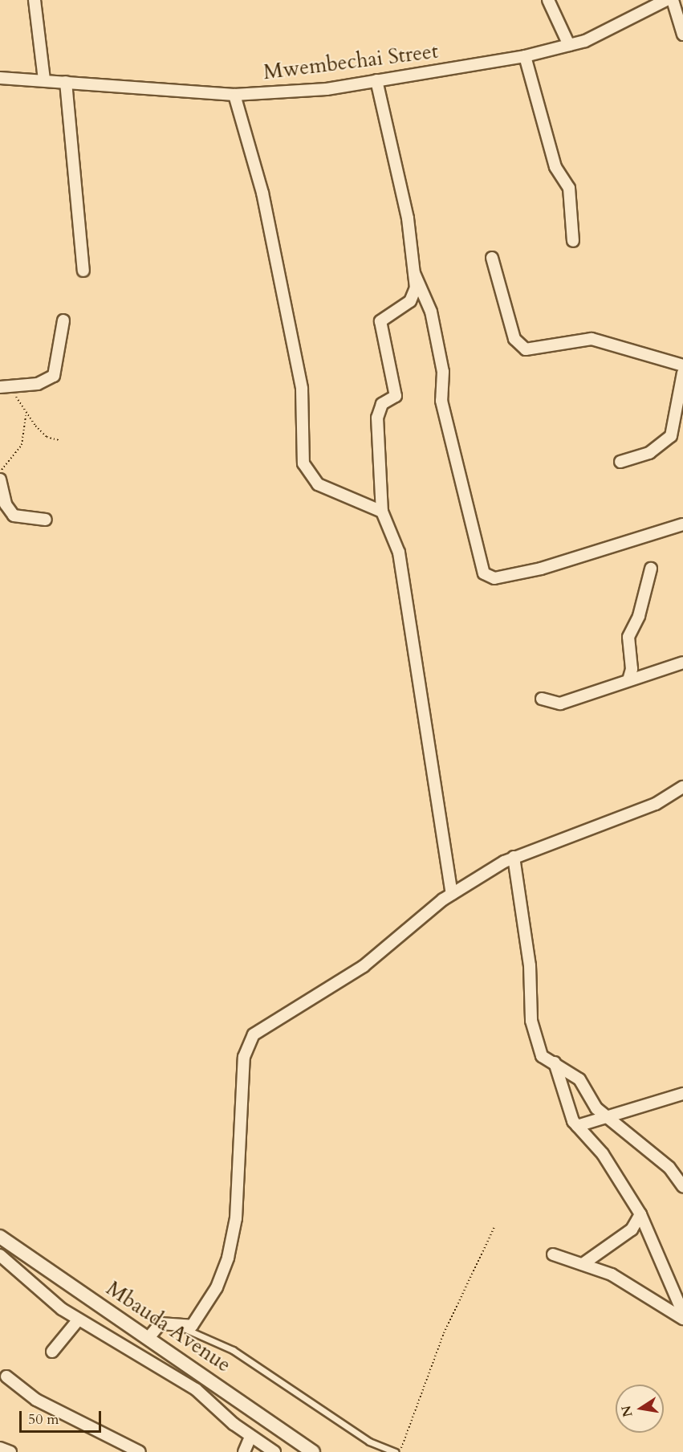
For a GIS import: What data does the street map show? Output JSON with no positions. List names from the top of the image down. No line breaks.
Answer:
{"streets":{"street":["Mwembechai Street","Mbauda Avenue"]},"scale_bar":"50 m","north":"left"}
